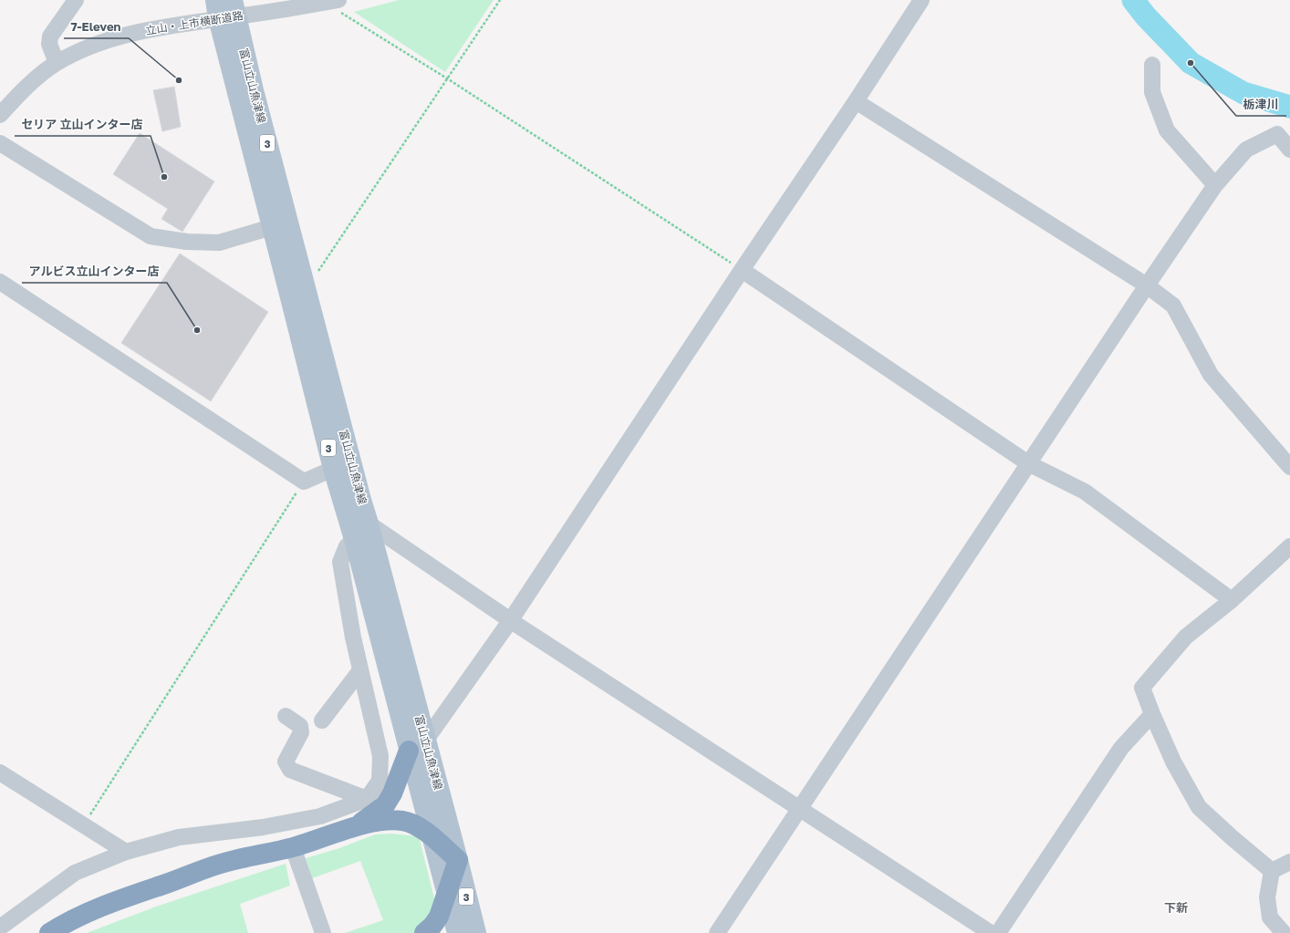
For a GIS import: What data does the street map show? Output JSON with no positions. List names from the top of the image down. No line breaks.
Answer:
{"streets":{"main road":["富山立山魚津線","3"],"street":["立山・上市横断道路"]},"crossings":[["立山・上市横断道路","富山立山魚津線"]],"districts":["下新"],"places":["栃津川","7-Eleven","セリア 立山インター店","アルビス立山インター店"]}
